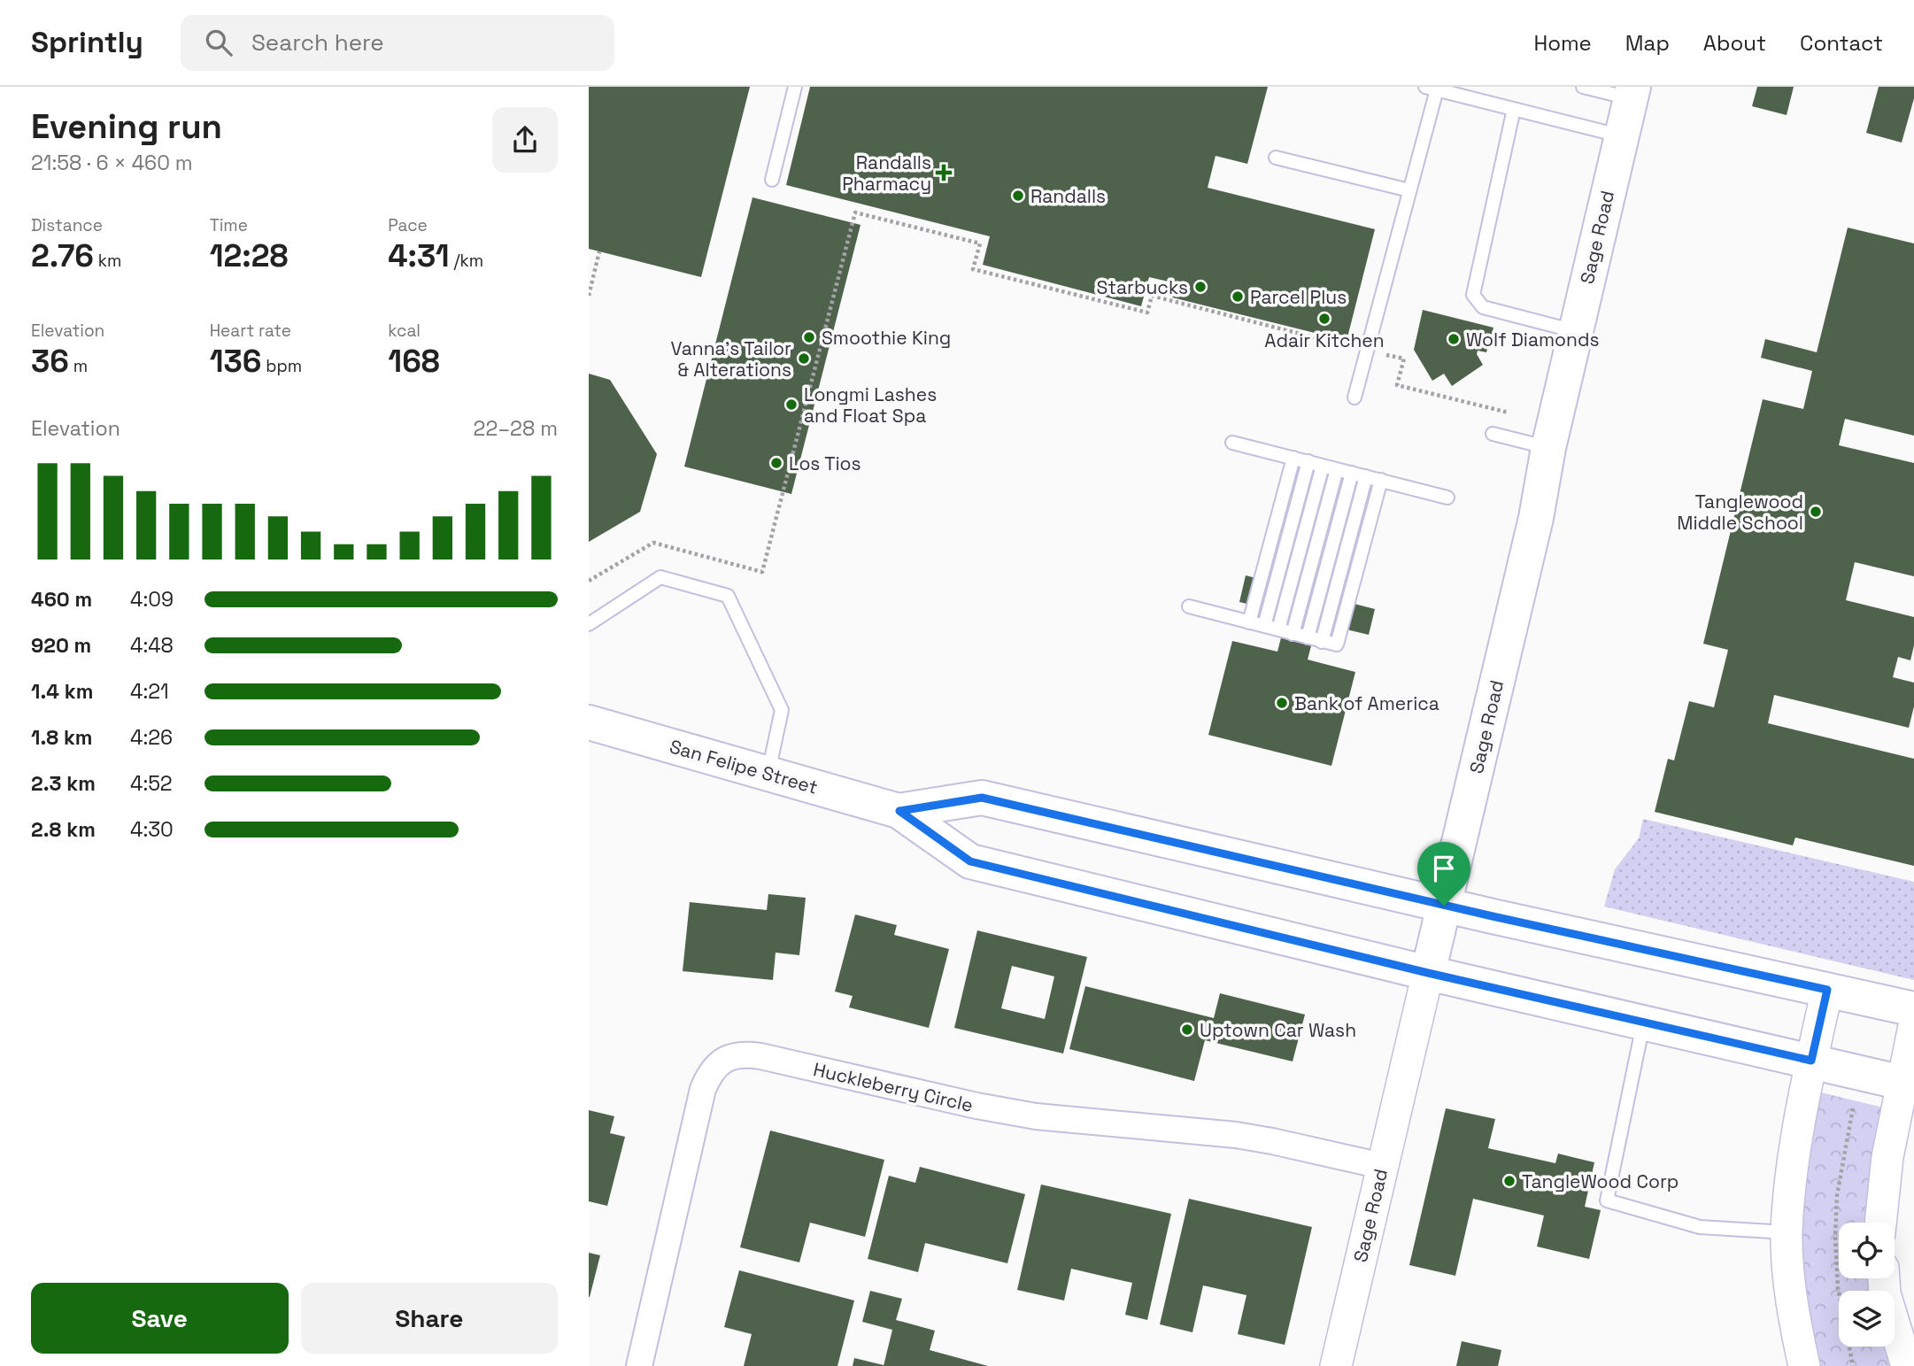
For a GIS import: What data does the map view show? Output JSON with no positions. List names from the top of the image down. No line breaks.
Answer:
{"streets":{"main road":["Sage Road","San Felipe Street"],"street":["Huckleberry Circle"]},"crossings":[["Sage Road","San Felipe Street"],["Sage Road","Huckleberry Circle"]],"places":{"health":["Randalls Pharmacy"],"other":["Randalls","Starbucks","Parcel Plus","Adair Kitchen","Smoothie King","Wolf Diamonds","Vanna's Tailor & Alterations","Longmi Lashes and Float Spa","Los Tios","Tanglewood Middle School","Bank of America","Uptown Car Wash","TangleWood Corp"]},"page":{"header":"Sprintly","search":"Search here","nav":["Home","Map","About","Contact"],"heading":["Evening run","21:58 · 6 × 460 m"],"stats":[["Distance","2.76 km"],["Time","12:28"],["Pace","4:31 /km"],["Elevation","36 m"],["Heart rate","136 bpm"],["kcal","168"]],"chart":["Elevation","22–28 m"],"list":[{"name":"460 m","note":"4:09"},{"name":"920 m","note":"4:48"},{"name":"1.4 km","note":"4:21"},{"name":"1.8 km","note":"4:26"},{"name":"2.3 km","note":"4:52"},{"name":"2.8 km","note":"4:30"}],"buttons":["Save","Share"]}}
